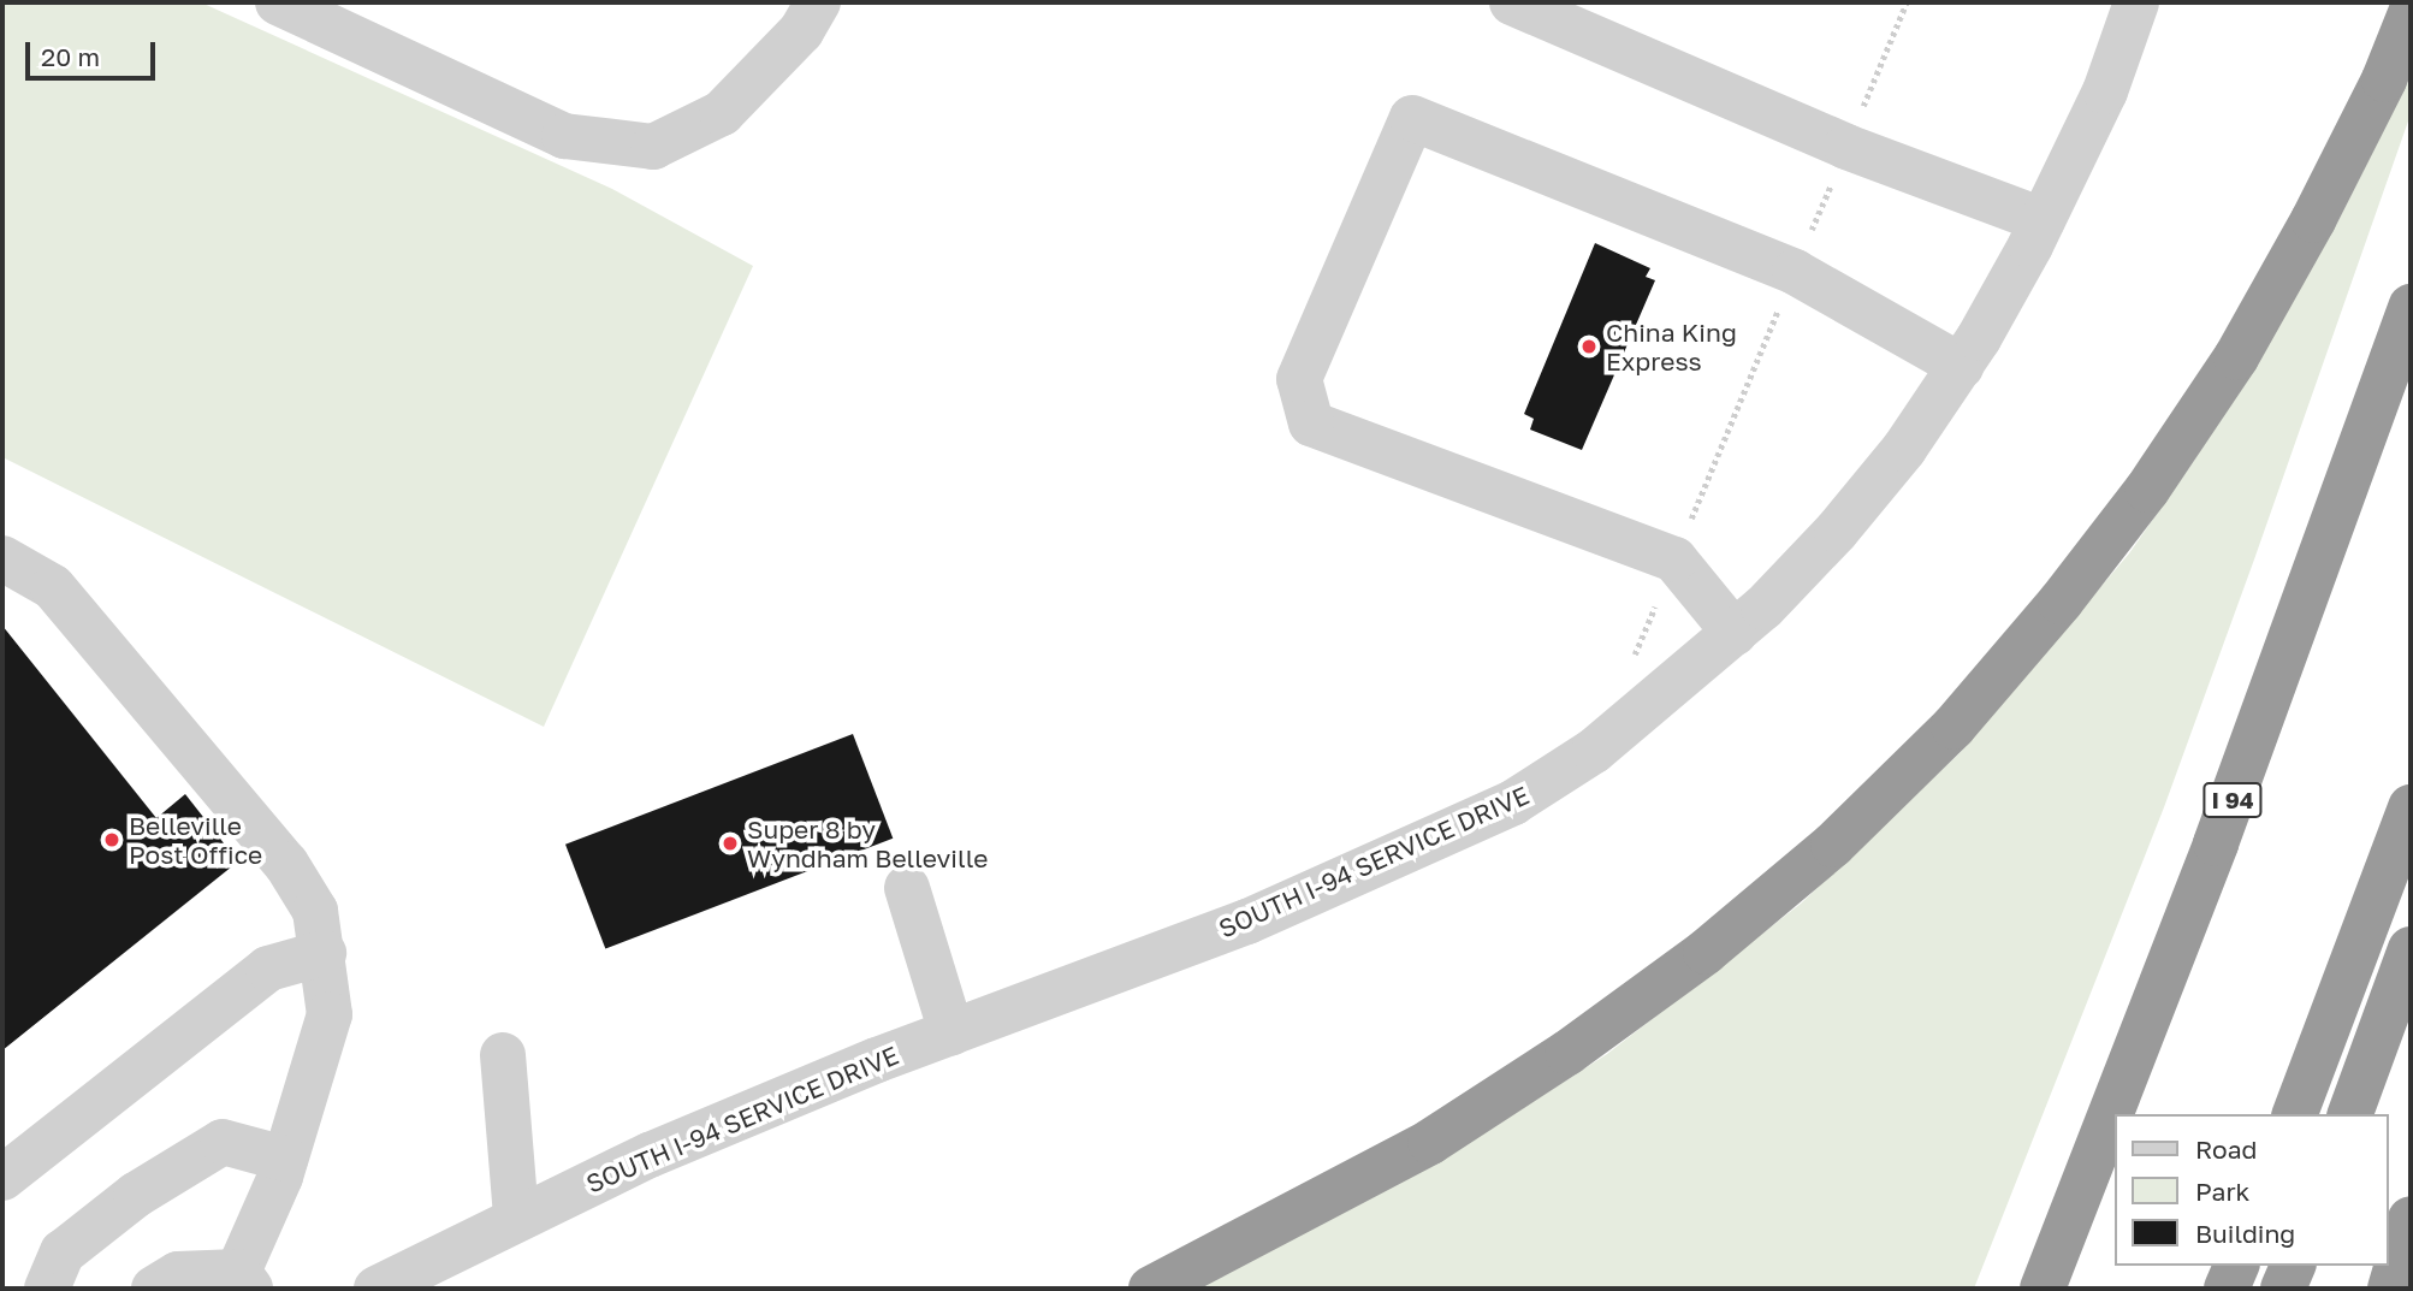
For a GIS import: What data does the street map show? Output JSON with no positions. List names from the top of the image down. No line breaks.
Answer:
{"streets":{"highway":["I 94"],"street":["SOUTH I-94 SERVICE DRIVE"]},"places":["China King Express","Belleville Post Office","Super 8 by Wyndham Belleville"],"legend":["Road","Park","Building"],"scale_bar":"20 m"}
